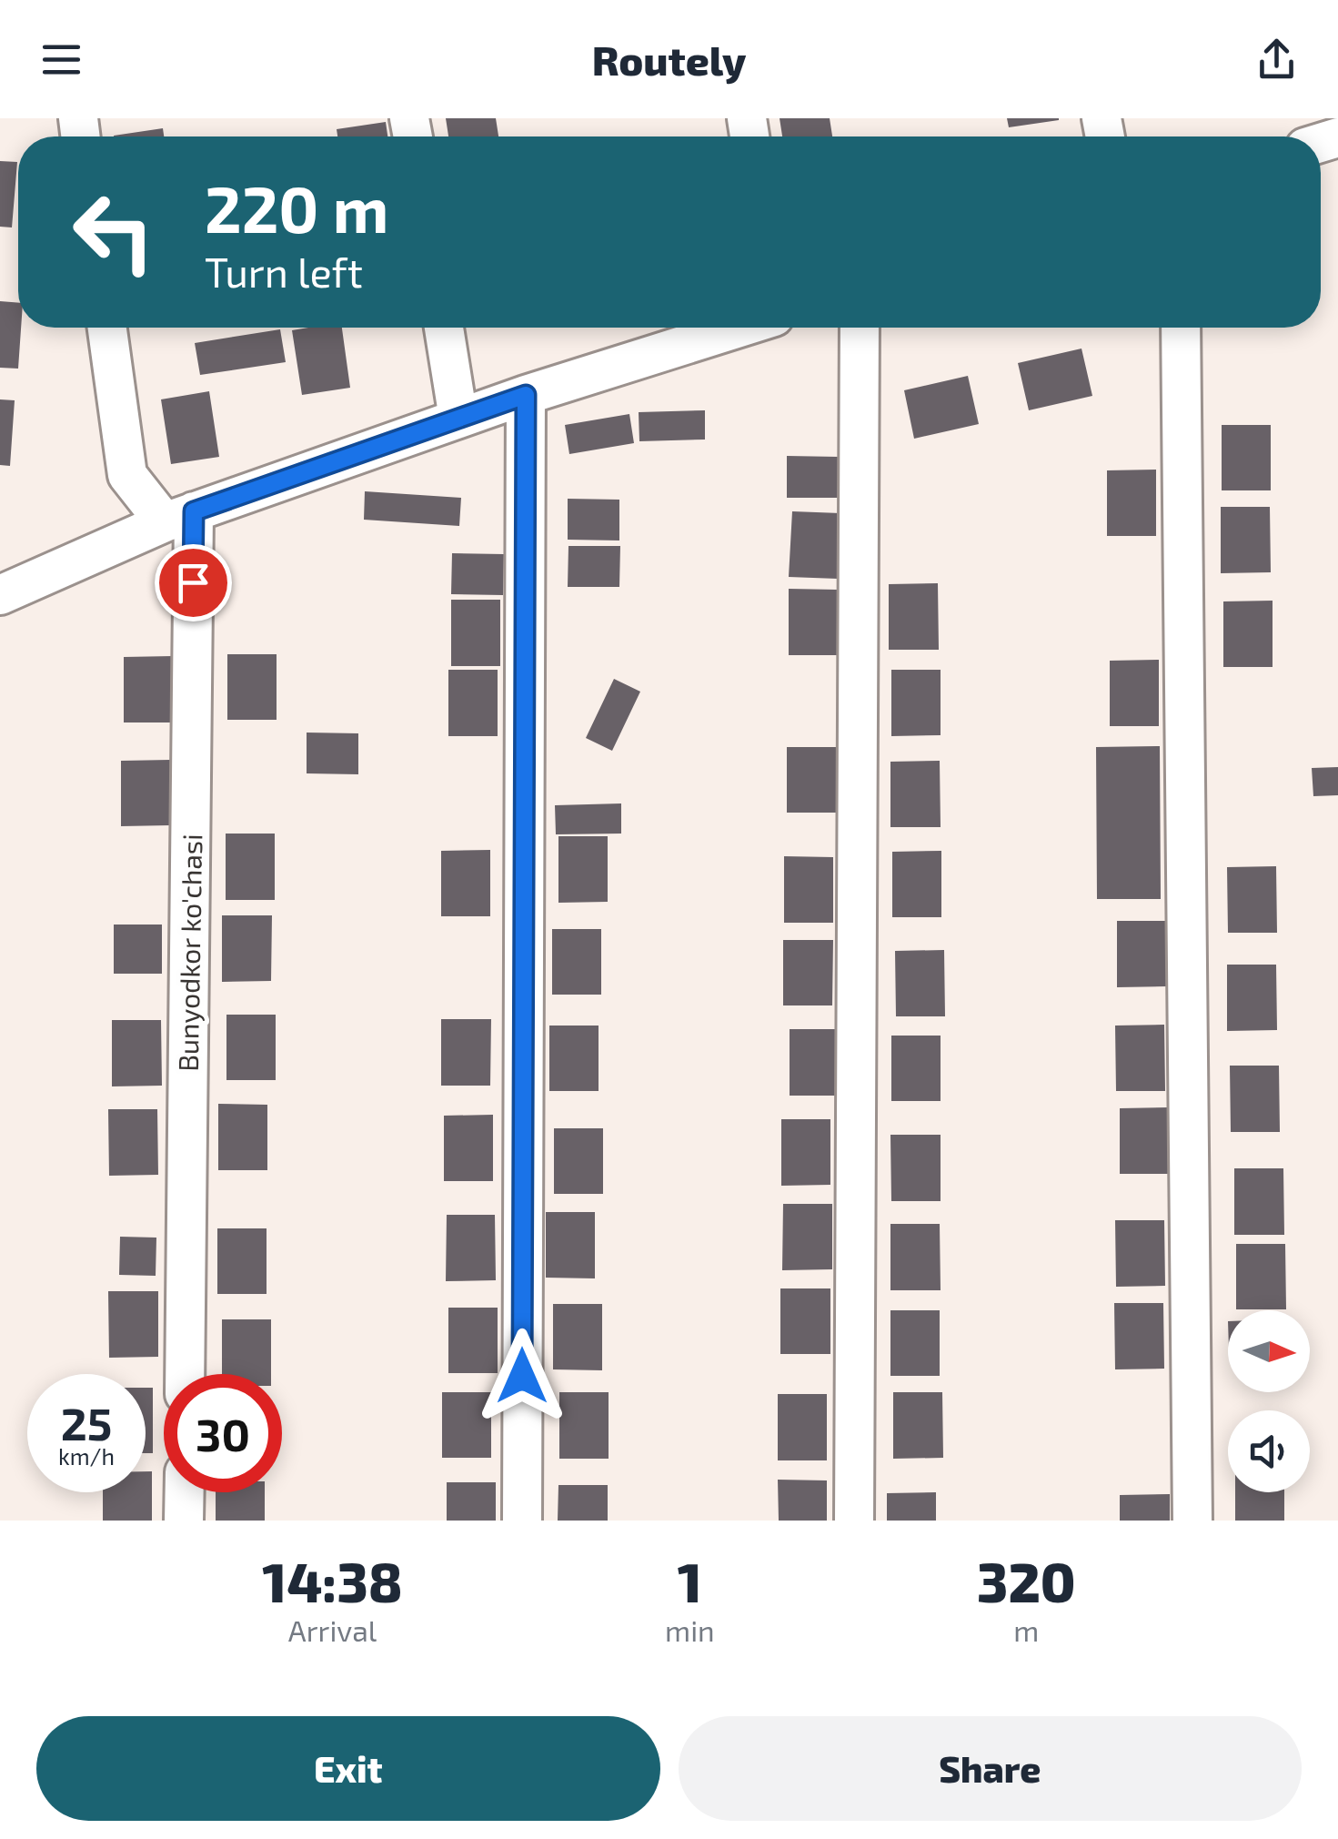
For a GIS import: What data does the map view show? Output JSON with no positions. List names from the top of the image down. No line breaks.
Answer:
{"streets":{"street":["Bunyodkor ko'chasi"]},"north":"right","page":{"header":"Routely","turn":["220 m","Turn left"],"speed":"25 km/h","limit":"30","eta":["14:38","Arrival","1","min","320","m"],"buttons":["Exit","Share"]}}
